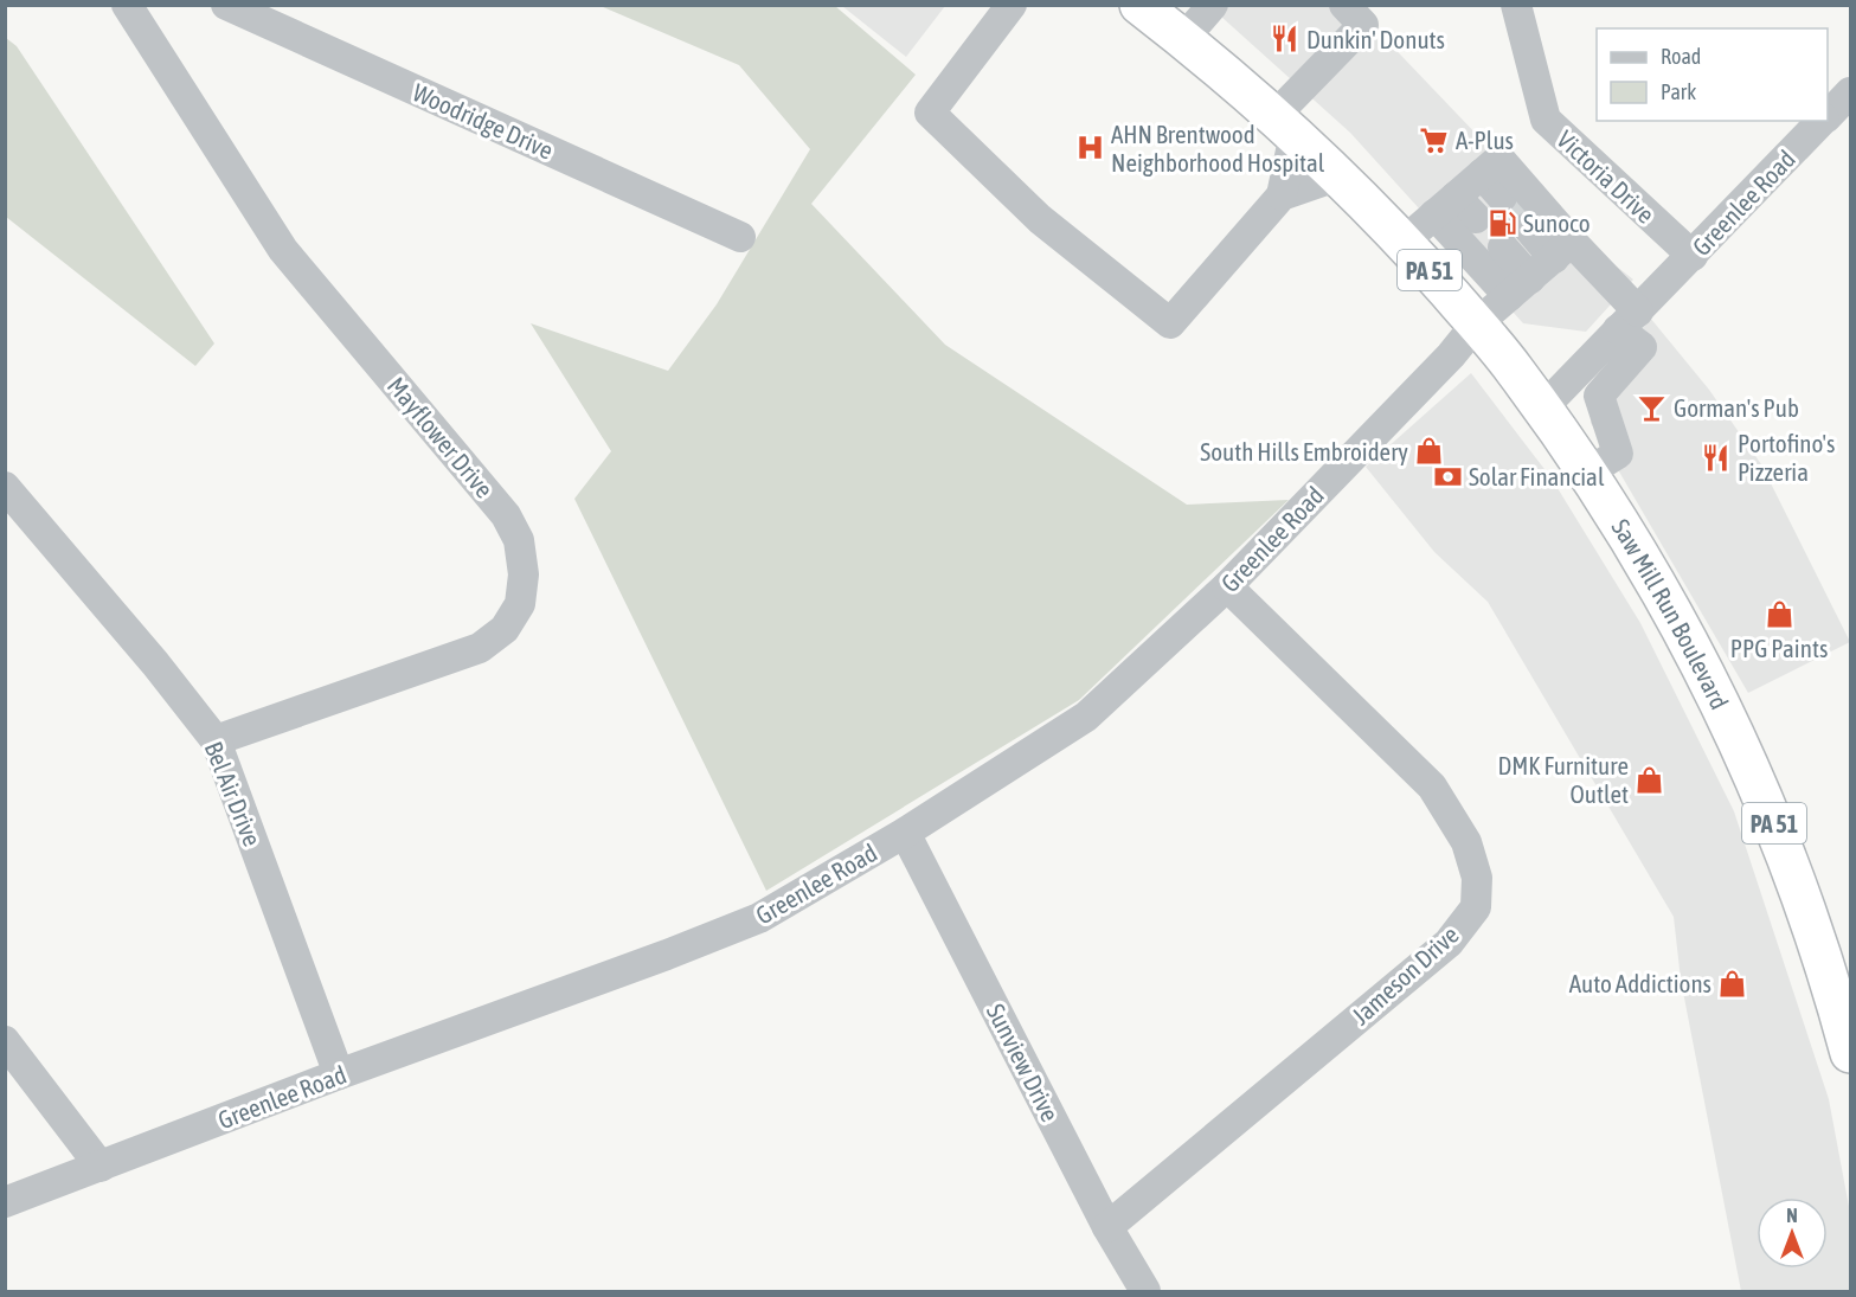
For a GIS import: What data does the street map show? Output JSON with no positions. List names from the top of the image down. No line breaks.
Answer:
{"streets":{"highway":["PA 51","Saw Mill Run Boulevard"],"street":["Woodridge Drive","Victoria Drive","Greenlee Road","Mayflower Drive","Bel Air Drive","Jameson Drive","Sunview Drive"]},"crossings":[["Victoria Drive","Greenlee Road"],["Greenlee Road","Saw Mill Run Boulevard"],["Greenlee Road","Bel Air Drive"],["Greenlee Road","Jameson Drive"],["Greenlee Road","Sunview Drive"],["Mayflower Drive","Bel Air Drive"],["Jameson Drive","Sunview Drive"]],"places":{"restaurant":["Dunkin' Donuts","Portofino's Pizzeria"],"supermarket":["A-Plus"],"hospital":["AHN Brentwood Neighborhood Hospital"],"fuel station":["Sunoco"],"bar":["Gorman's Pub"],"shop":["South Hills Embroidery","PPG Paints","DMK Furniture Outlet","Auto Addictions"],"bank":["Solar Financial"]},"legend":["Road","Park"],"north":"top"}
